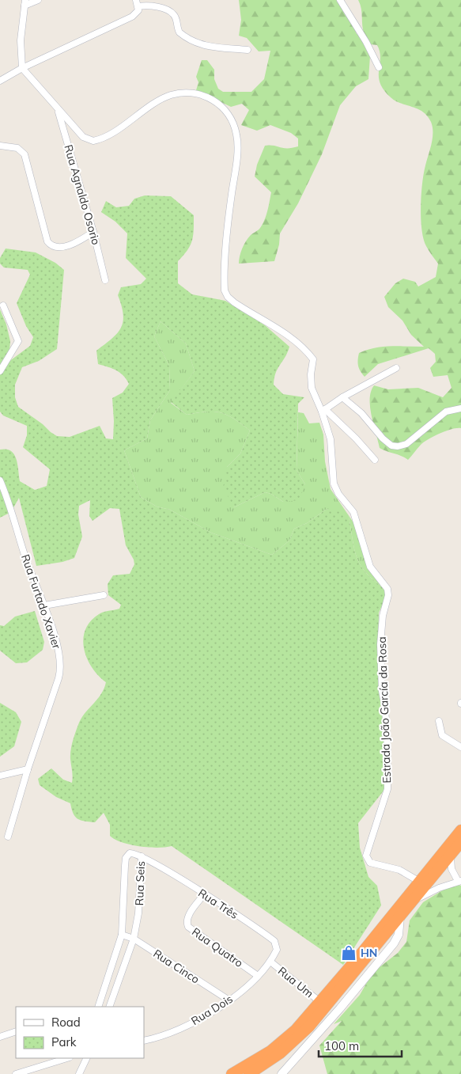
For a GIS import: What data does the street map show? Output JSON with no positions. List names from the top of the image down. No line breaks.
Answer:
{"streets":{"street":["Rua Agnaldo Osorio","Rua Furtado Xavier","Estrada João García da Rosa","Rua Seis","Rua Três","Rua Quatro","Rua Cinco","Rua Um","Rua Dois"]},"crossings":[["Rua Agnaldo Osorio","Estrada João García da Rosa"],["Rua Seis","Rua Três"],["Rua Seis","Rua Cinco"],["Rua Três","Rua Quatro"],["Rua Três","Rua Um"],["Rua Três","Rua Dois"],["Rua Quatro","Rua Dois"],["Rua Cinco","Rua Dois"],["Rua Um","Rua Dois"]],"places":{"shop":["HN"]},"legend":["Road","Park"],"scale_bar":"100 m"}
